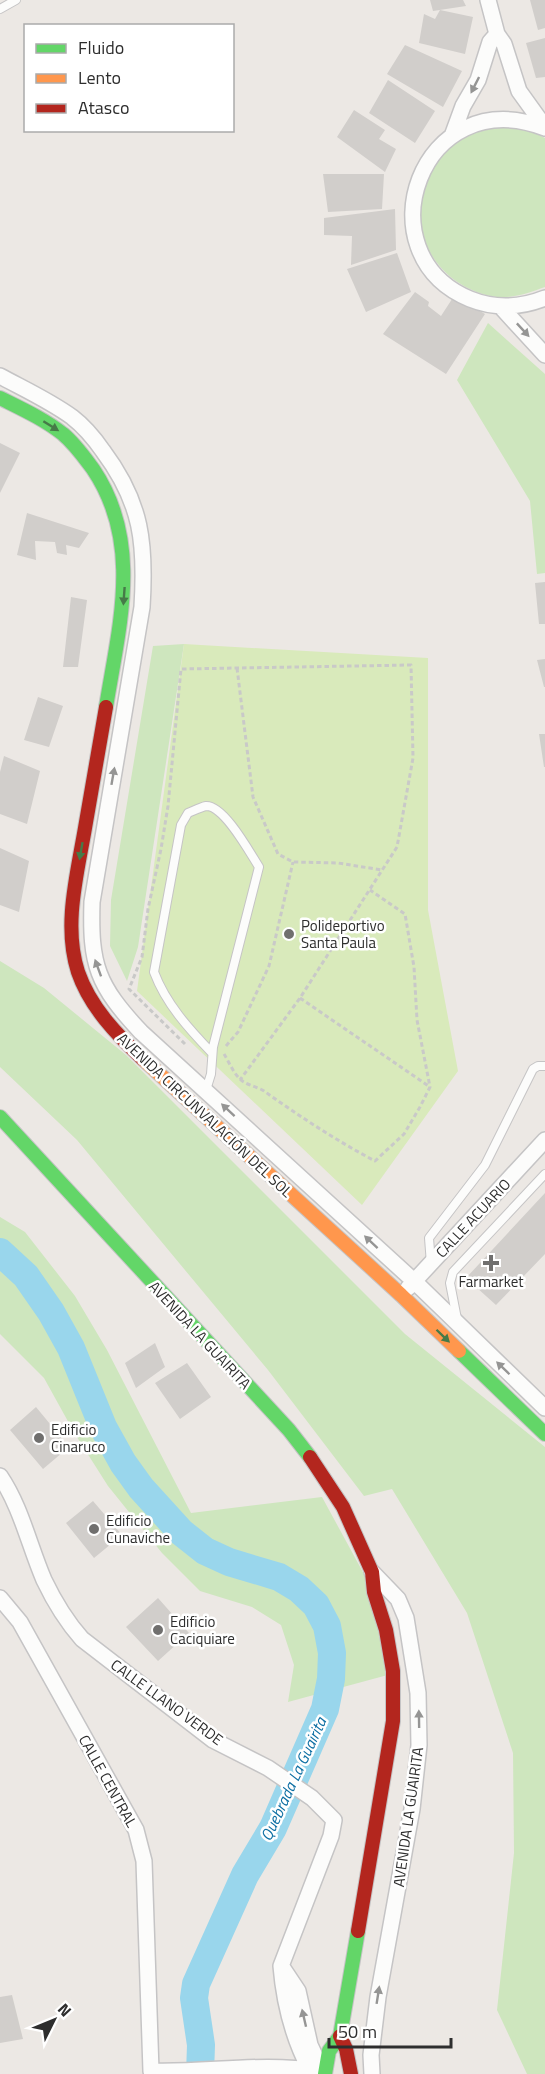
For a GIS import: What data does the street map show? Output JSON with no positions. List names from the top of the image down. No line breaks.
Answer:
{"streets":{"street":["AVENIDA CIRCUNVALACIÓN DEL SOL","CALLE ACUARIO","AVENIDA LA GUAIRITA","CALLE LLANO VERDE","CALLE CENTRAL"]},"crossings":[["AVENIDA CIRCUNVALACIÓN DEL SOL","CALLE ACUARIO"],["CALLE LLANO VERDE","CALLE CENTRAL"]],"water":["Quebrada La Guairita"],"places":{"other":["Polideportivo Santa Paula","Edificio Cinaruco","Edificio Cunaviche","Edificio Caciquiare"],"health":["Farmarket"]},"legend":["Fluido","Lento","Atasco"],"scale_bar":"50 m","north":"top right"}
